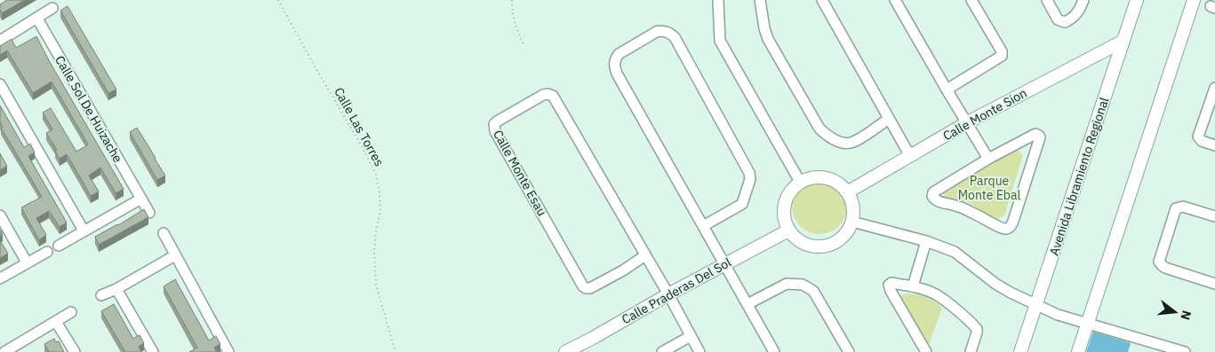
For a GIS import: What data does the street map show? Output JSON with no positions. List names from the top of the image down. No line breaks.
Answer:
{"streets":{"street":["Calle Sol De Huizache","Calle Monte Sion","Calle Monte Esau","Avenida Libramiento Regional","Calle Praderas Del Sol"],"path":["Calle Las Torres"]},"crossings":[["Calle Monte Sion","Avenida Libramiento Regional"],["Calle Monte Sion","Calle Praderas Del Sol"],["Calle Monte Esau","Calle Praderas Del Sol"]],"parks":["Parque Monte Ebal"],"north":"right"}
